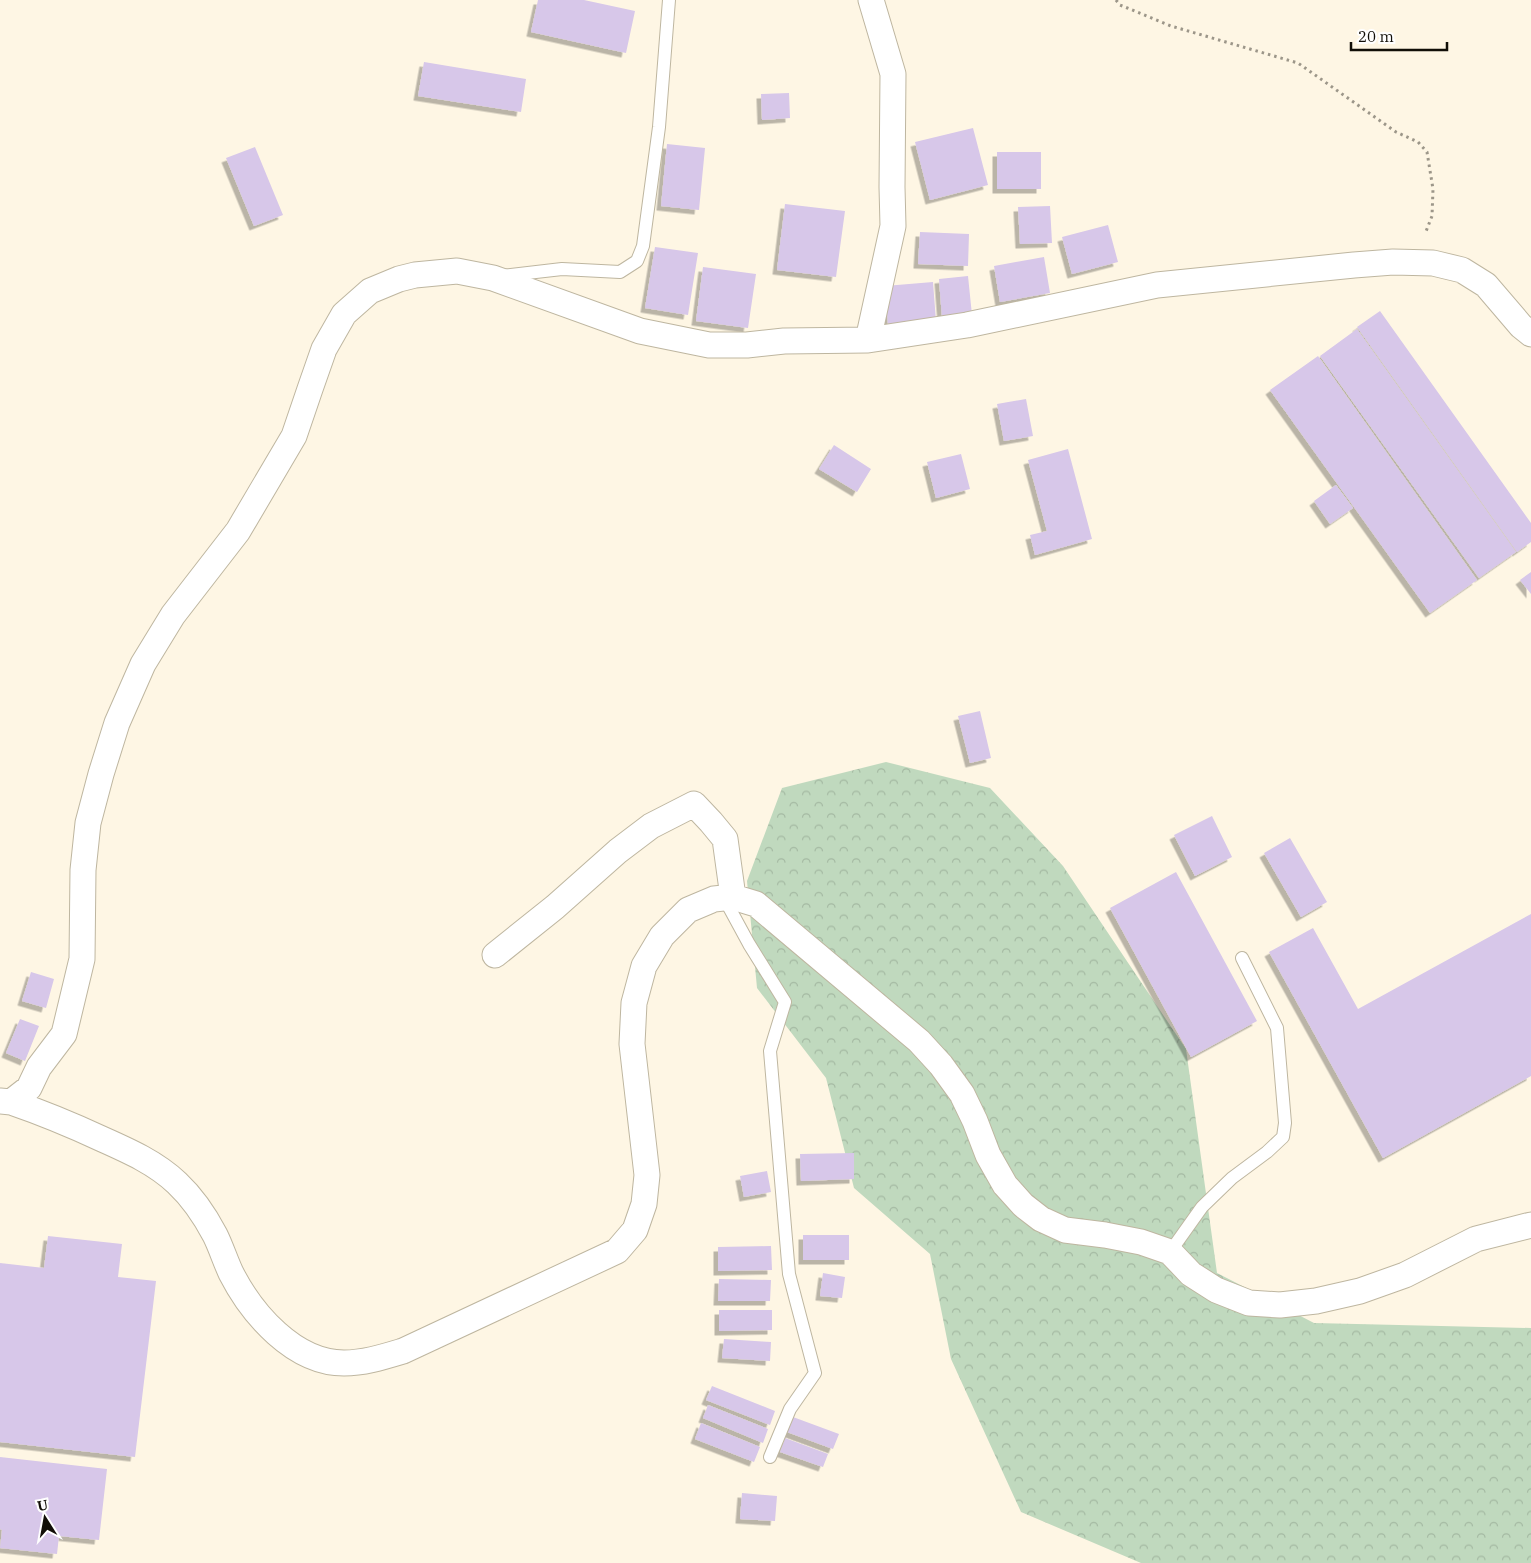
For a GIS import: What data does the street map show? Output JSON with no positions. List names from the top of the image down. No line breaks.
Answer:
{"scale_bar":"20 m","north":"top"}
